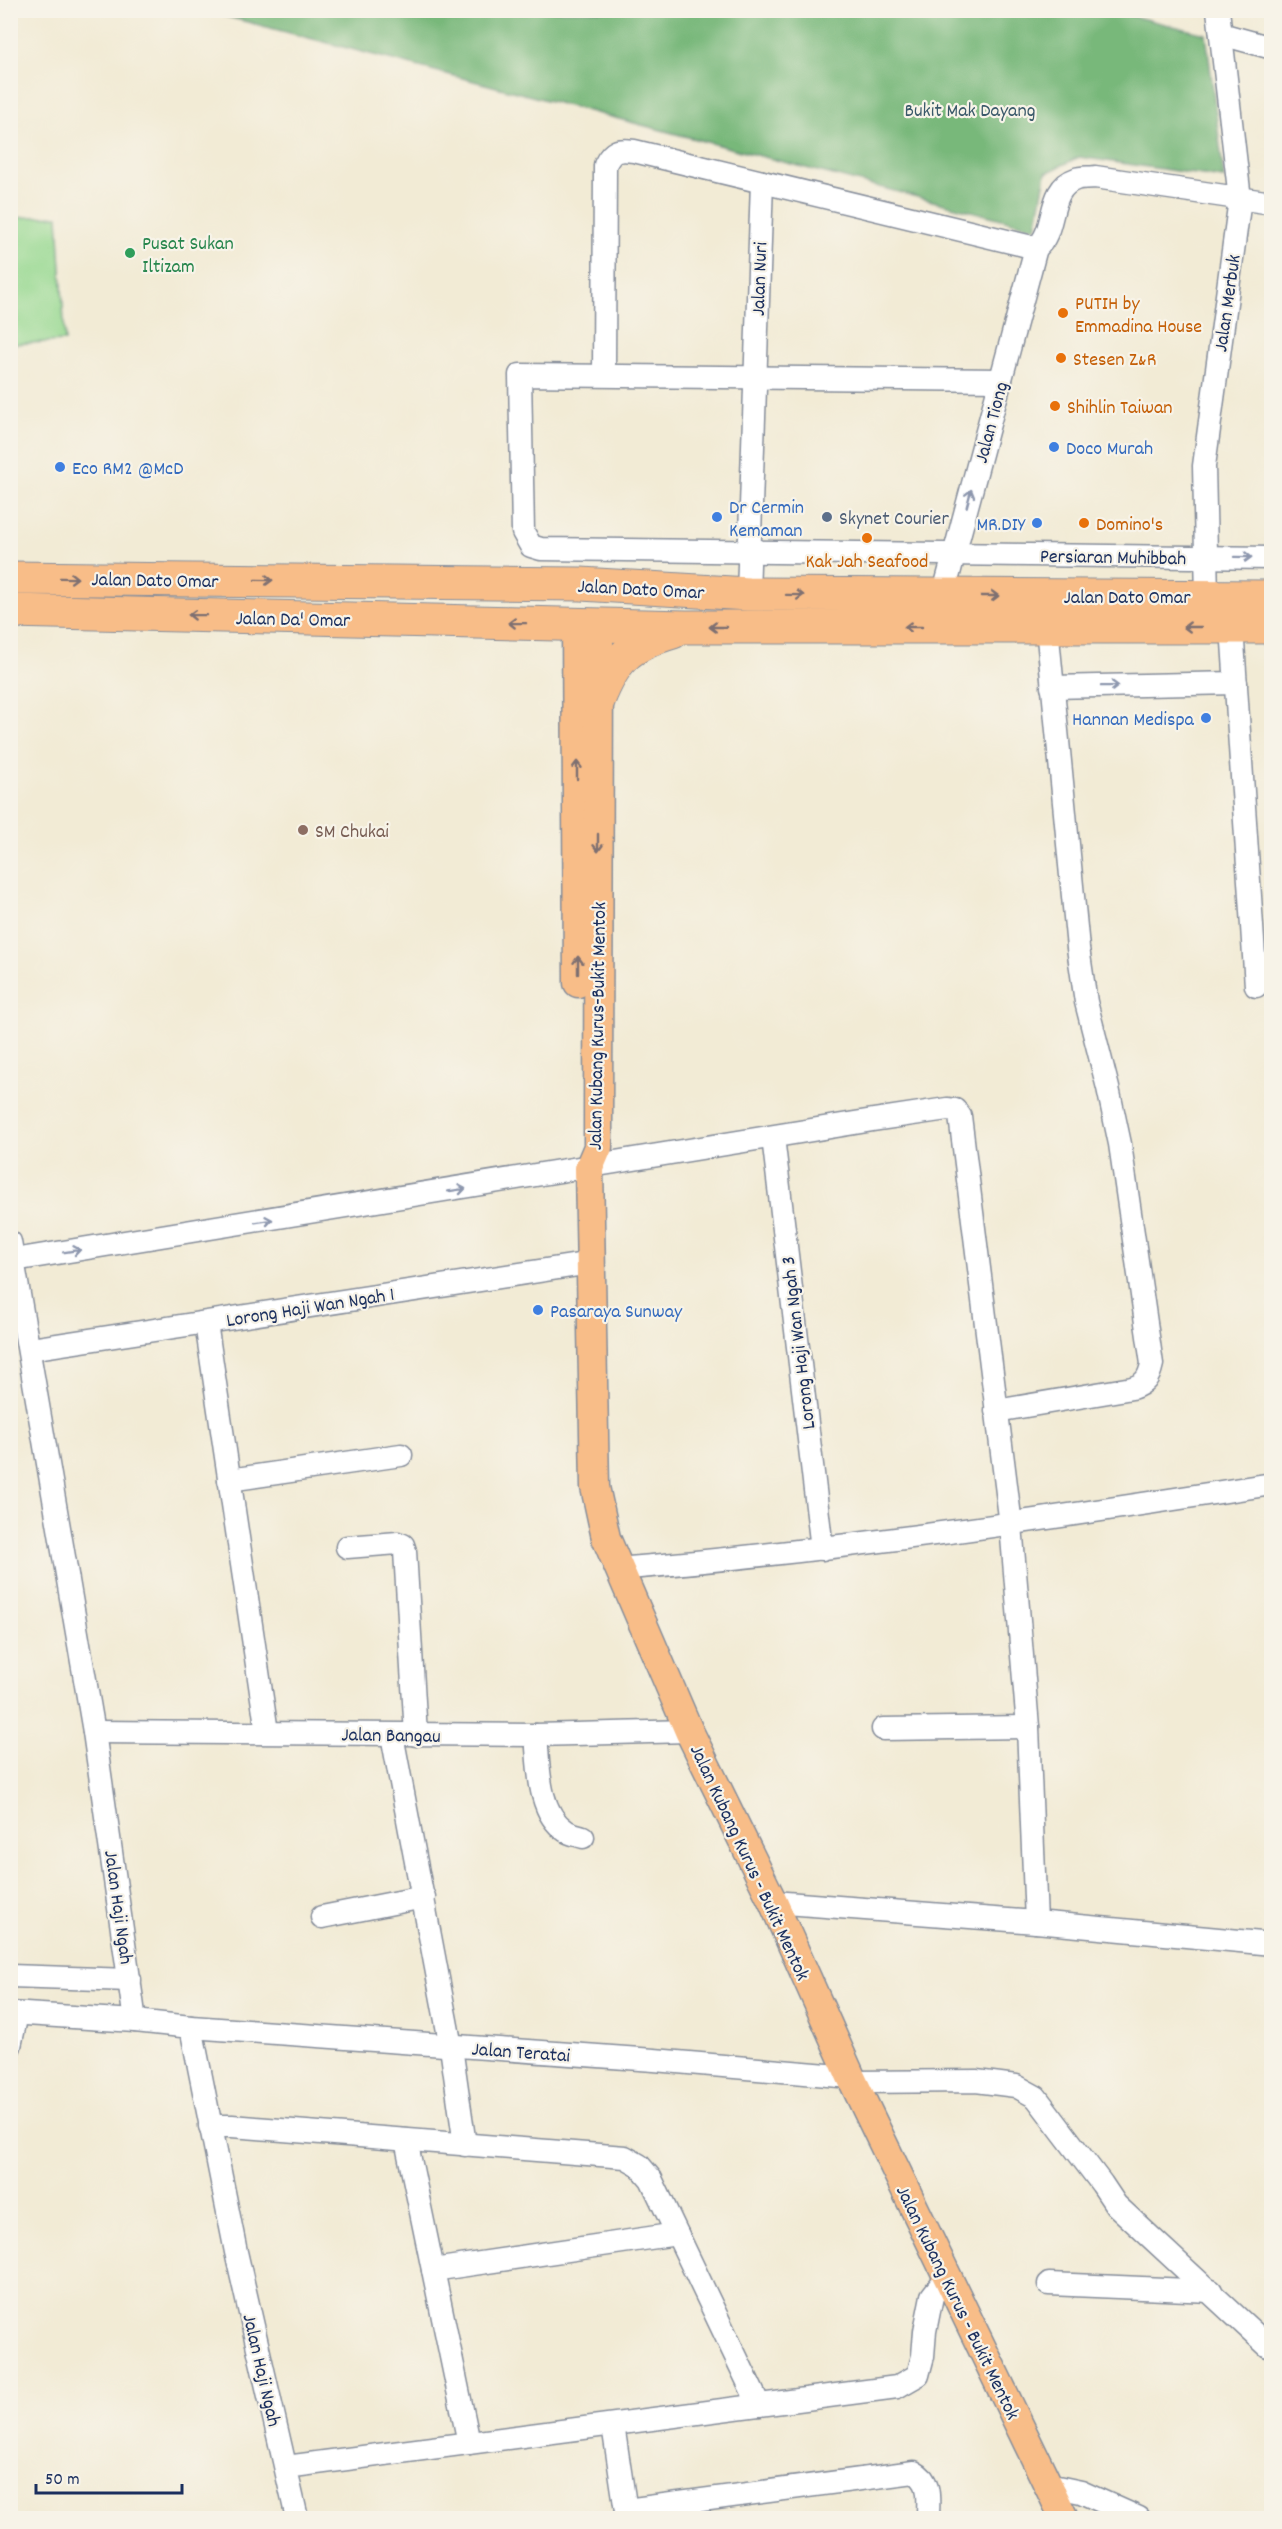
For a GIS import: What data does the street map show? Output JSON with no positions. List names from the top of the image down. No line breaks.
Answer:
{"streets":{"highway":["Jalan Dato Omar","Jalan Da' Omar"],"main road":["Jalan Kubang Kurus-Bukit Mentok","Jalan Kubang Kurus - Bukit Mentok"],"street":["Jalan Nuri","Jalan Merbuk","Jalan Tiong","Persiaran Muhibbah","Lorong Haji Wan Ngah 1","Lorong Haji Wan Ngah 3","Jalan Bangau","Jalan Haji Ngah","Jalan Teratai"]},"crossings":[["Jalan Nuri","Persiaran Muhibbah"],["Jalan Nuri","Jalan Dato Omar"],["Jalan Merbuk","Jalan Tiong"],["Jalan Merbuk","Persiaran Muhibbah"],["Jalan Merbuk","Jalan Dato Omar"],["Jalan Tiong","Persiaran Muhibbah"],["Jalan Tiong","Jalan Dato Omar"],["Jalan Dato Omar","Jalan Da' Omar"],["Jalan Dato Omar","Jalan Kubang Kurus-Bukit Mentok"],["Jalan Da' Omar","Jalan Kubang Kurus-Bukit Mentok"],["Jalan Kubang Kurus-Bukit Mentok","Jalan Kubang Kurus - Bukit Mentok"],["Lorong Haji Wan Ngah 1","Jalan Kubang Kurus - Bukit Mentok"],["Lorong Haji Wan Ngah 1","Jalan Haji Ngah"],["Jalan Bangau","Jalan Kubang Kurus - Bukit Mentok"],["Jalan Bangau","Jalan Haji Ngah"],["Jalan Kubang Kurus - Bukit Mentok","Jalan Teratai"],["Jalan Haji Ngah","Jalan Teratai"]],"parks":["Bukit Mak Dayang"],"places":["Pusat Sukan Iltizam","PUTIH by Emmadina House","Stesen Z&R","Shihlin Taiwan","Doco Murah","Eco RM2 @McD","Dr Cermin Kemaman","Skynet Courier","MR.DIY","Domino's","Kak Jah Seafood","Hannan Medispa","SM Chukai","Pasaraya Sunway"],"scale_bar":"50 m"}
